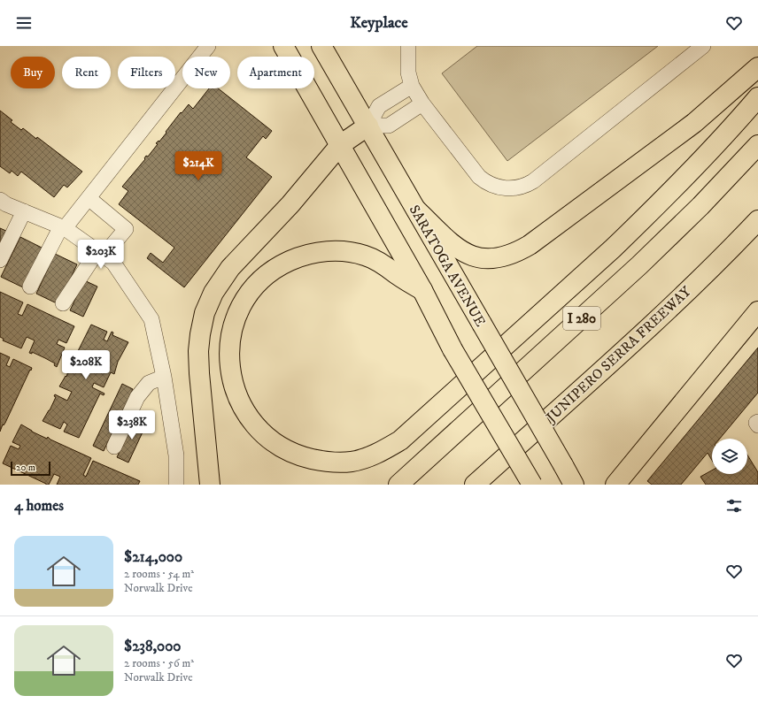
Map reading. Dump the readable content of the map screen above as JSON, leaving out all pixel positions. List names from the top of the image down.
{
  "streets": {
    "main road": ["SARATOGA AVENUE", "I 280", "JUNIPERO SERRA FREEWAY"]
  },
  "scale_bar": "20 m",
  "page": {
    "header": "Keyplace",
    "chip": [
      "Buy",
      "Rent",
      "Filters",
      "New",
      "Apartment"
    ],
    "price": [
      "$214K",
      "$203K",
      "$208K",
      "$238K"
    ],
    "scale": "20 m",
    "heading": "4 homes",
    "list": [
      {
        "name": "$214,000",
        "note": "2 rooms · 54 m² · Norwalk Drive"
      },
      {
        "name": "$238,000",
        "note": "2 rooms · 56 m² · Norwalk Drive"
      }
    ]
  }
}
